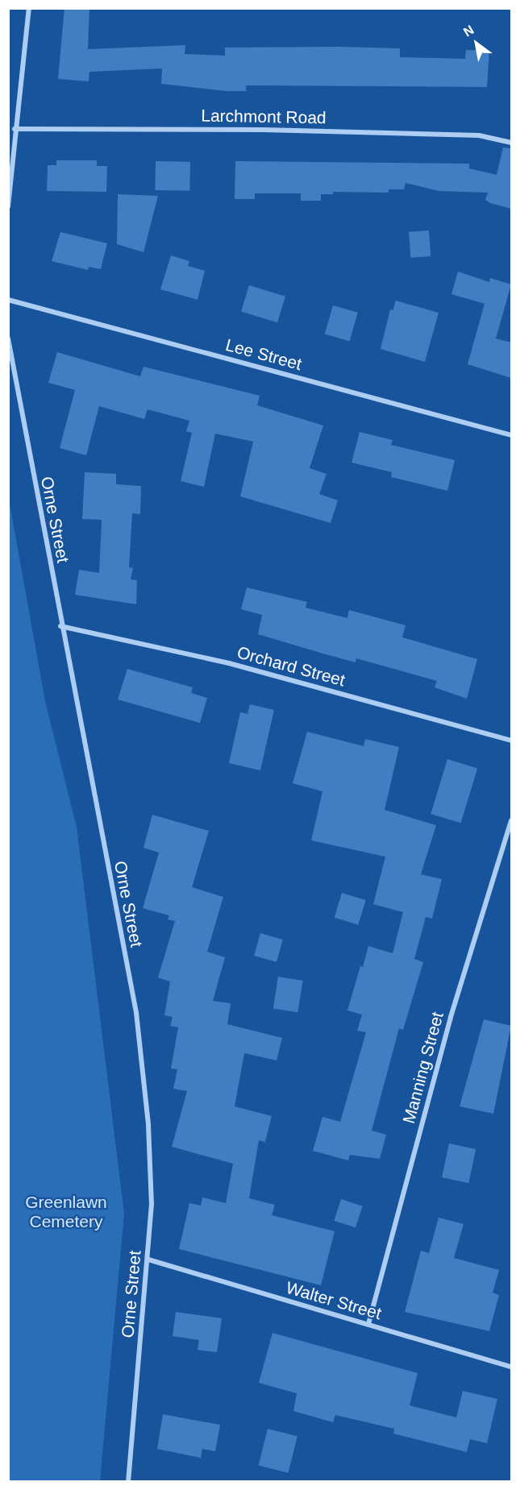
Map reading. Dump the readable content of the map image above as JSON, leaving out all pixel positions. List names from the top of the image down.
{
  "streets": {
    "street": [
      "Larchmont Road",
      "Lee Street",
      "Orne Street",
      "Orchard Street",
      "Manning Street",
      "Walter Street"
    ]
  },
  "crossings": [
    ["Orne Street", "Orchard Street"],
    ["Orne Street", "Walter Street"],
    ["Manning Street", "Walter Street"]
  ],
  "parks": ["Greenlawn Cemetery"],
  "north": "top left"
}
